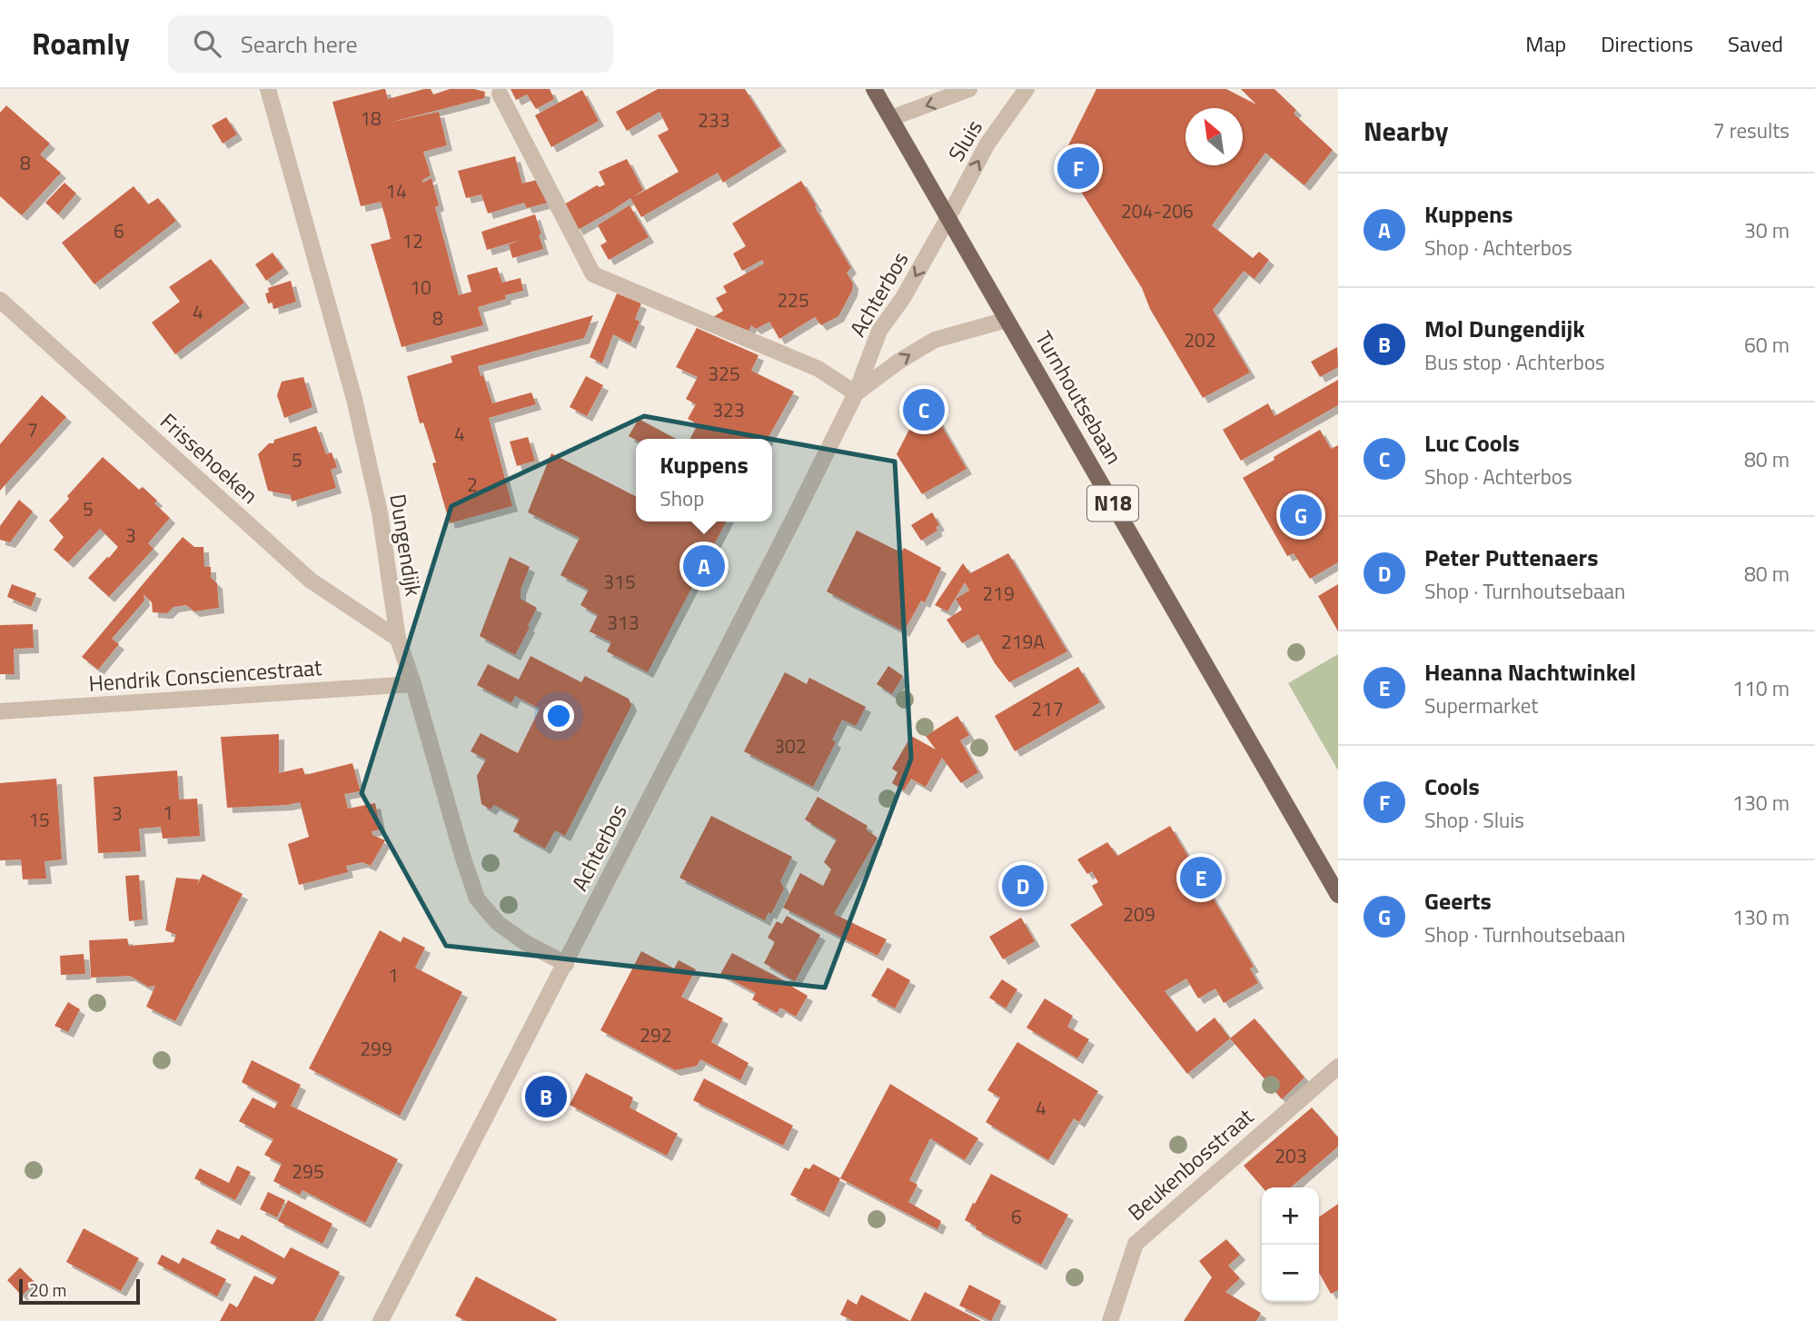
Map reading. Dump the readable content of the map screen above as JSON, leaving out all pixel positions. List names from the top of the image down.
{
  "streets": {
    "main road": ["Turnhoutsebaan", "N18"],
    "street": [
      "Sluis",
      "Achterbos",
      "Frissehoeken",
      "Dungendijk",
      "Hendrik Consciencestraat",
      "Beukenbosstraat"
    ]
  },
  "crossings": [
    ["Sluis", "Achterbos"],
    ["Sluis", "Turnhoutsebaan"],
    ["Achterbos", "Turnhoutsebaan"],
    ["Achterbos", "Dungendijk"],
    ["Frissehoeken", "Dungendijk"],
    ["Dungendijk", "Hendrik Consciencestraat"]
  ],
  "house_numbers": [
    "18",
    "233",
    "8",
    "14",
    "204-206",
    "6",
    "12",
    "10",
    "225",
    "4",
    "8",
    "202",
    "325",
    "323",
    "7",
    "4",
    "5",
    "2",
    "5",
    "3",
    "315",
    "219",
    "313",
    "219A",
    "217",
    "302",
    "1",
    "3",
    "15",
    "209",
    "1",
    "292",
    "299",
    "4",
    "203",
    "295",
    "6"
  ],
  "scale_bar": "20 m",
  "north": "top left",
  "page": {
    "header": "Roamly",
    "search": "Search here",
    "nav": ["Map", "Directions", "Saved"],
    "heading": ["Nearby", "7 results"],
    "pins": [
      "F",
      "C",
      "G",
      "A",
      "E",
      "D",
      "B"
    ],
    "list": [
      {
        "mark": "A",
        "name": "Kuppens",
        "note": "Shop · Achterbos",
        "value": "30 m"
      },
      {
        "mark": "B",
        "name": "Mol Dungendijk",
        "note": "Bus stop · Achterbos",
        "value": "60 m"
      },
      {
        "mark": "C",
        "name": "Luc Cools",
        "note": "Shop · Achterbos",
        "value": "80 m"
      },
      {
        "mark": "D",
        "name": "Peter Puttenaers",
        "note": "Shop · Turnhoutsebaan",
        "value": "80 m"
      },
      {
        "mark": "E",
        "name": "Heanna Nachtwinkel",
        "note": "Supermarket",
        "value": "110 m"
      },
      {
        "mark": "F",
        "name": "Cools",
        "note": "Shop · Sluis",
        "value": "130 m"
      },
      {
        "mark": "G",
        "name": "Geerts",
        "note": "Shop · Turnhoutsebaan",
        "value": "130 m"
      }
    ],
    "popup": ["Kuppens", "Shop"],
    "map_buttons": ["+", "−"],
    "scale": "20 m"
  }
}
